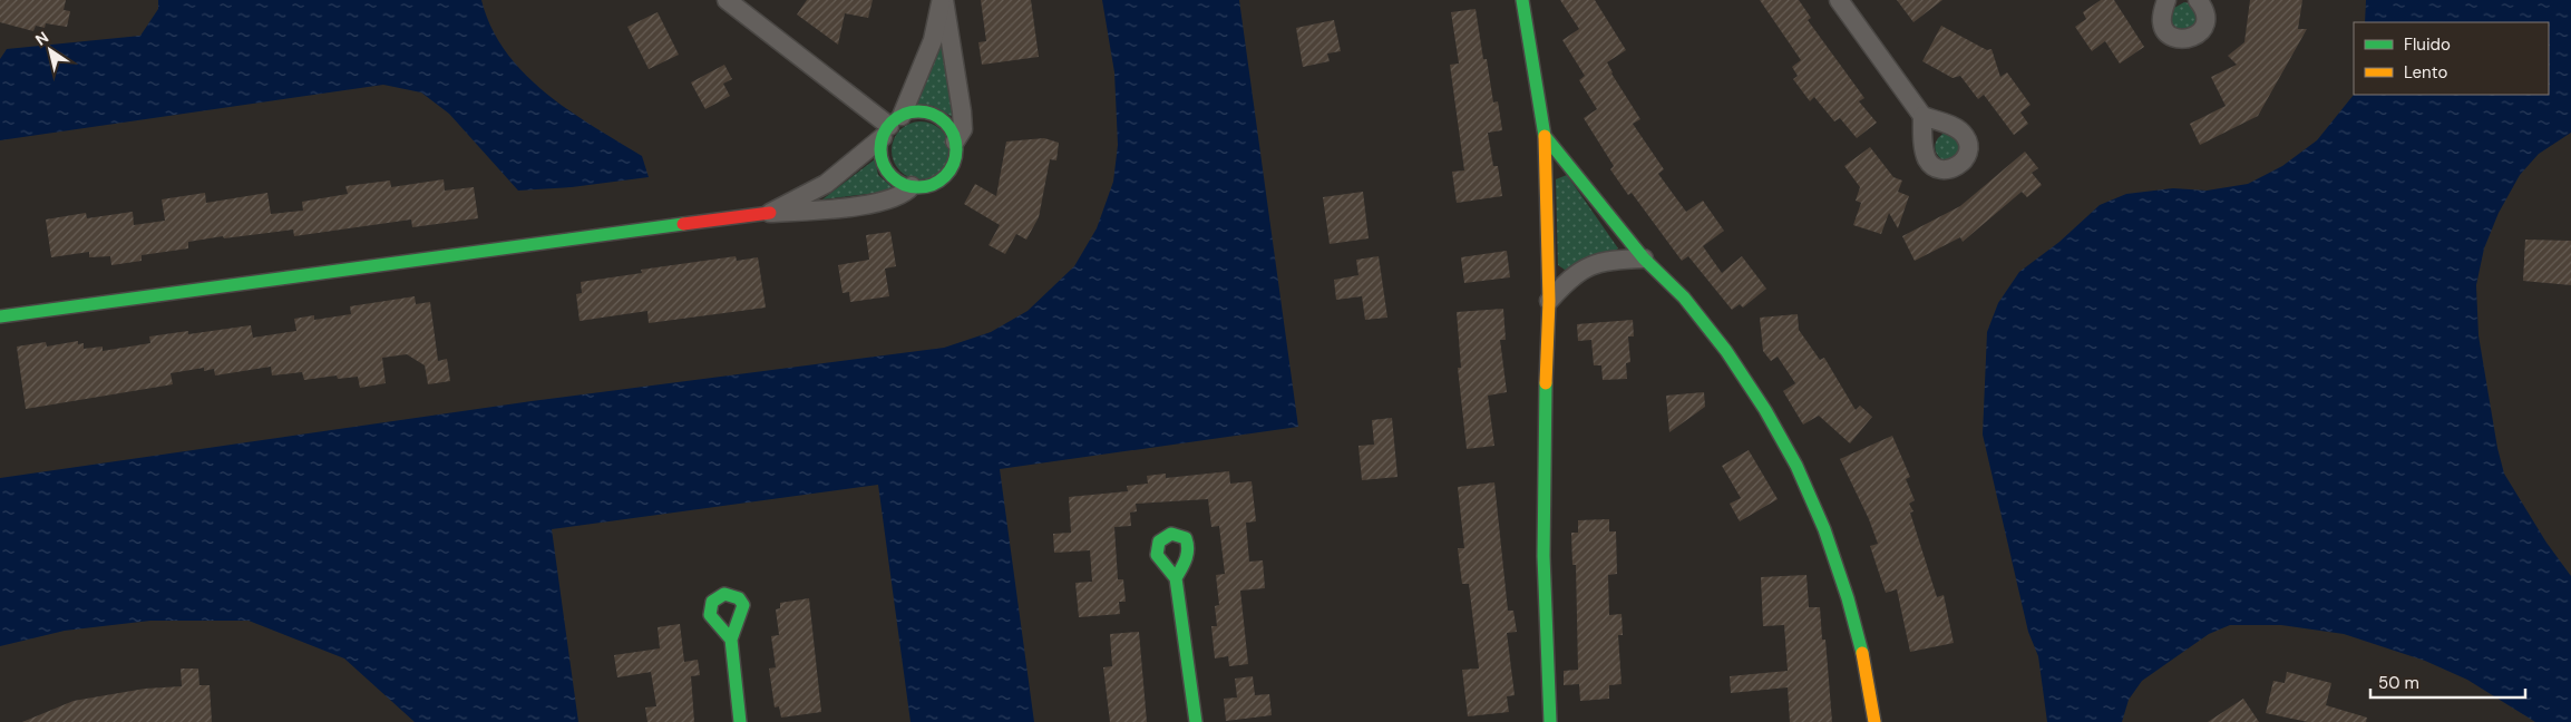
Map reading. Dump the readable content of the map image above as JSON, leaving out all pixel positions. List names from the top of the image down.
{
  "legend": ["Fluido", "Lento"],
  "scale_bar": "50 m",
  "north": "top left"
}
